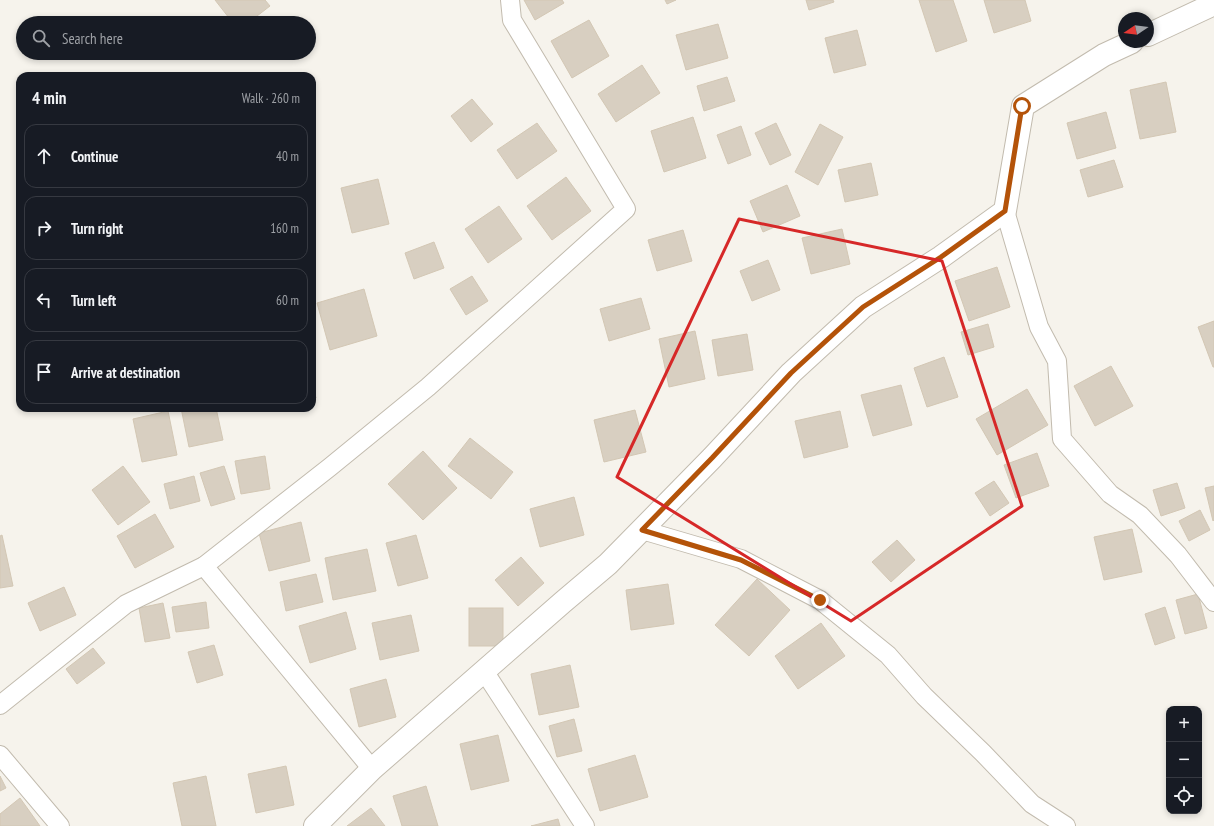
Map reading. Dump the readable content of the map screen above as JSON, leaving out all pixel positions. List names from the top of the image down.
{
  "north": "left",
  "page": {
    "search": "Search here",
    "heading": ["4 min", "Walk · 260 m"],
    "list": [
      ["Continue", "40 m"],
      ["Turn right", "160 m"],
      ["Turn left", "60 m"],
      "Arrive at destination"
    ],
    "map_buttons": ["+", "−"]
  }
}
